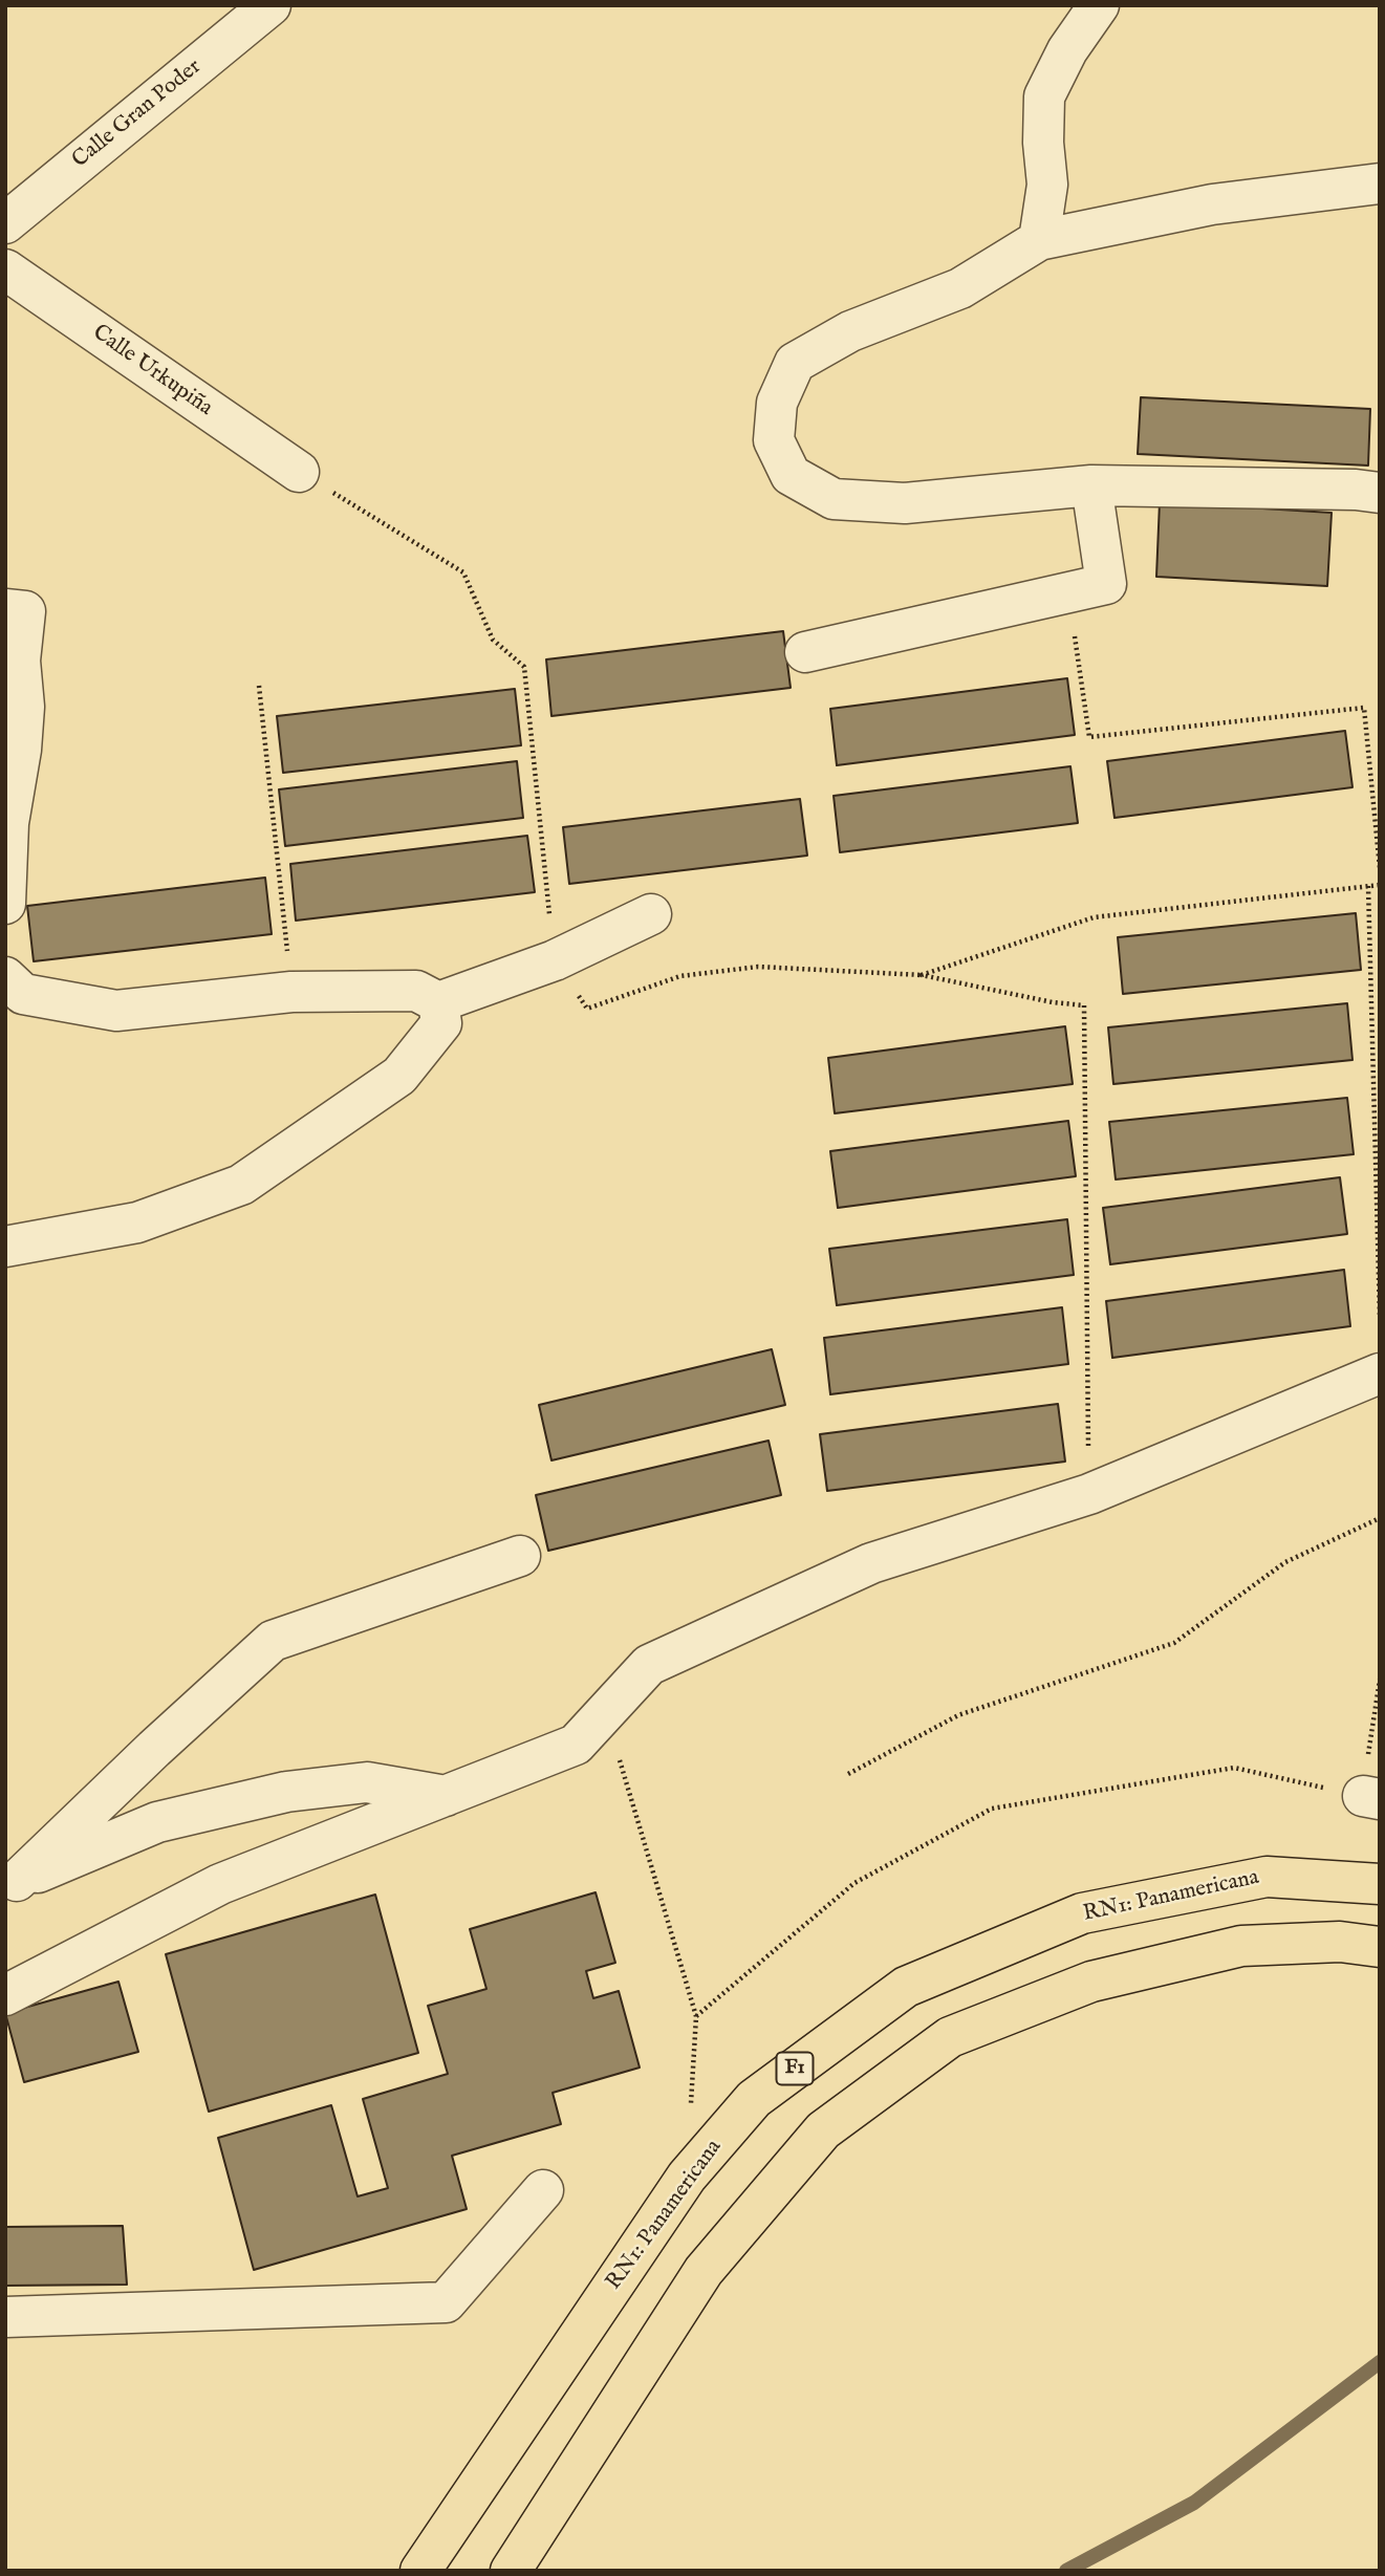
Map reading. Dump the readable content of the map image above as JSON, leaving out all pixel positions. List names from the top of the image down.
{
  "streets": {
    "highway": ["RN1: Panamericana", "F1"],
    "street": ["Calle Gran Poder", "Calle Urkupiña"]
  }
}
